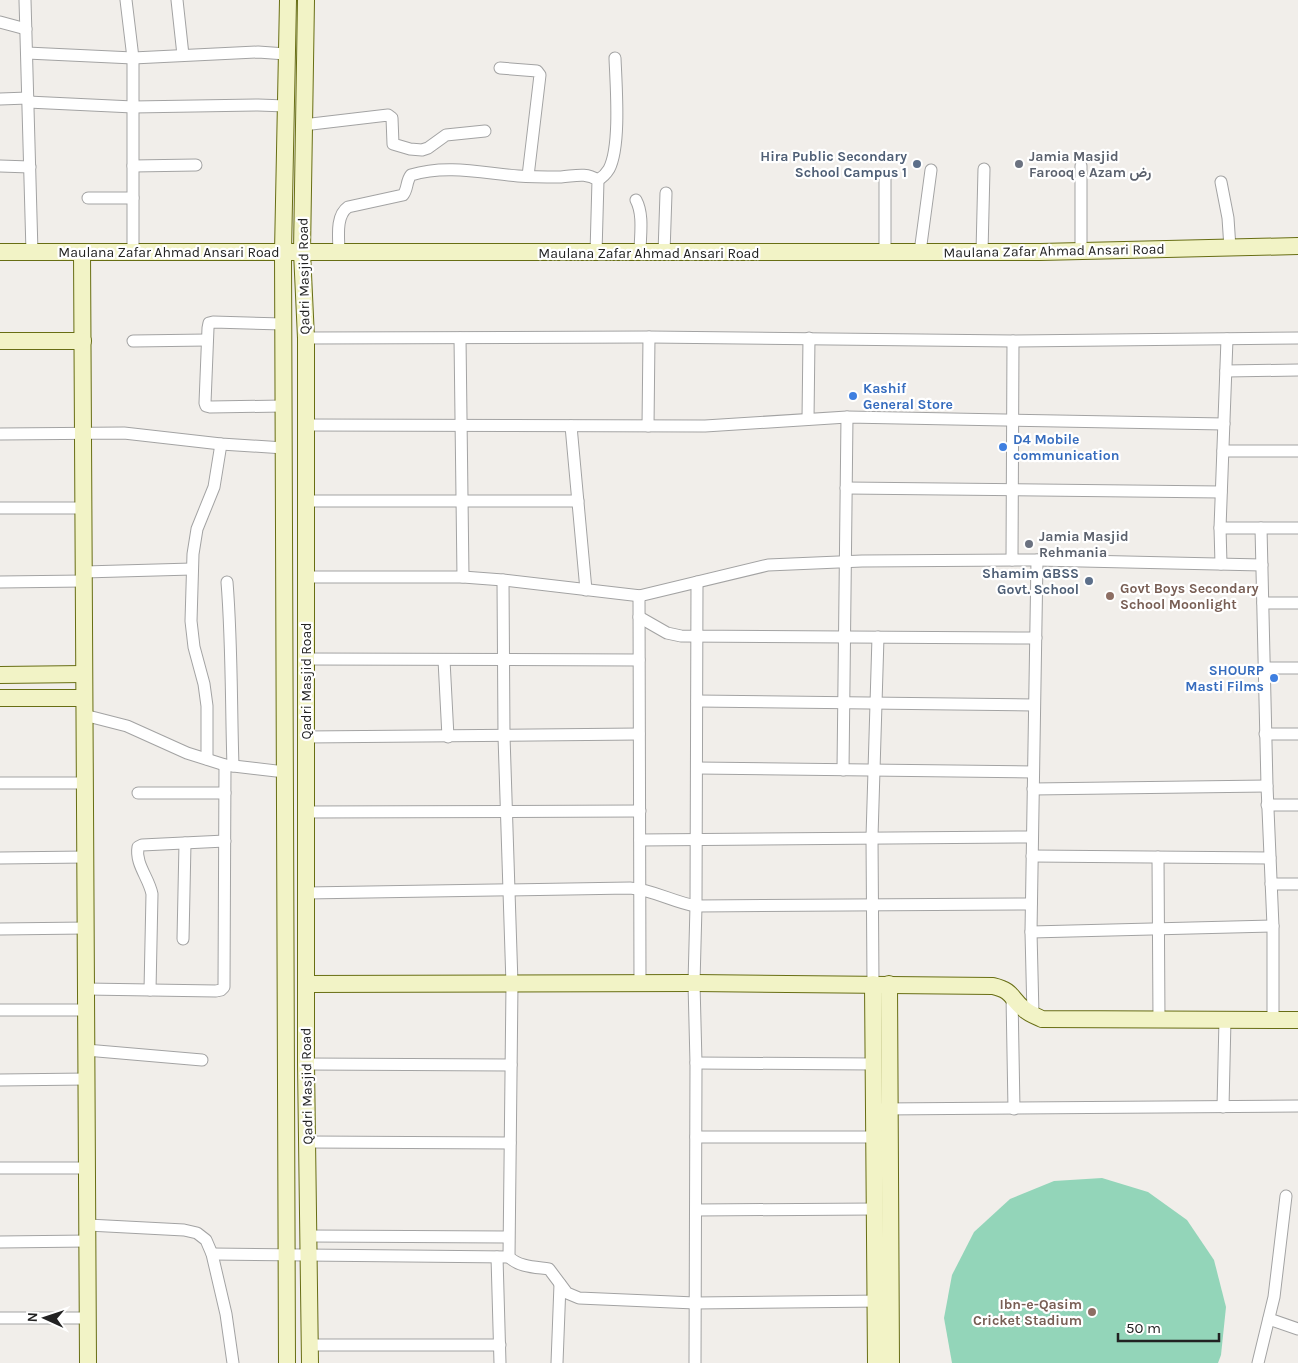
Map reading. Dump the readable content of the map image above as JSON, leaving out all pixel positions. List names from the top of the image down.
{
  "streets": {
    "street": ["Maulana Zafar Ahmad Ansari Road", "Qadri Masjid Road"]
  },
  "crossings": [
    ["Maulana Zafar Ahmad Ansari Road", "Qadri Masjid Road"]
  ],
  "places": [
    "Hira Public Secondary School Campus 1",
    "Jamia Masjid Farooq e Azam رض",
    "Kashif General Store",
    "D4 Mobile communication",
    "Jamia Masjid Rehmania",
    "Shamim GBSS Govt. School",
    "Govt Boys Secondary School Moonlight",
    "SHOURP Masti Films",
    "Ibn-e-Qasim Cricket Stadium"
  ],
  "scale_bar": "50 m",
  "north": "left"
}
